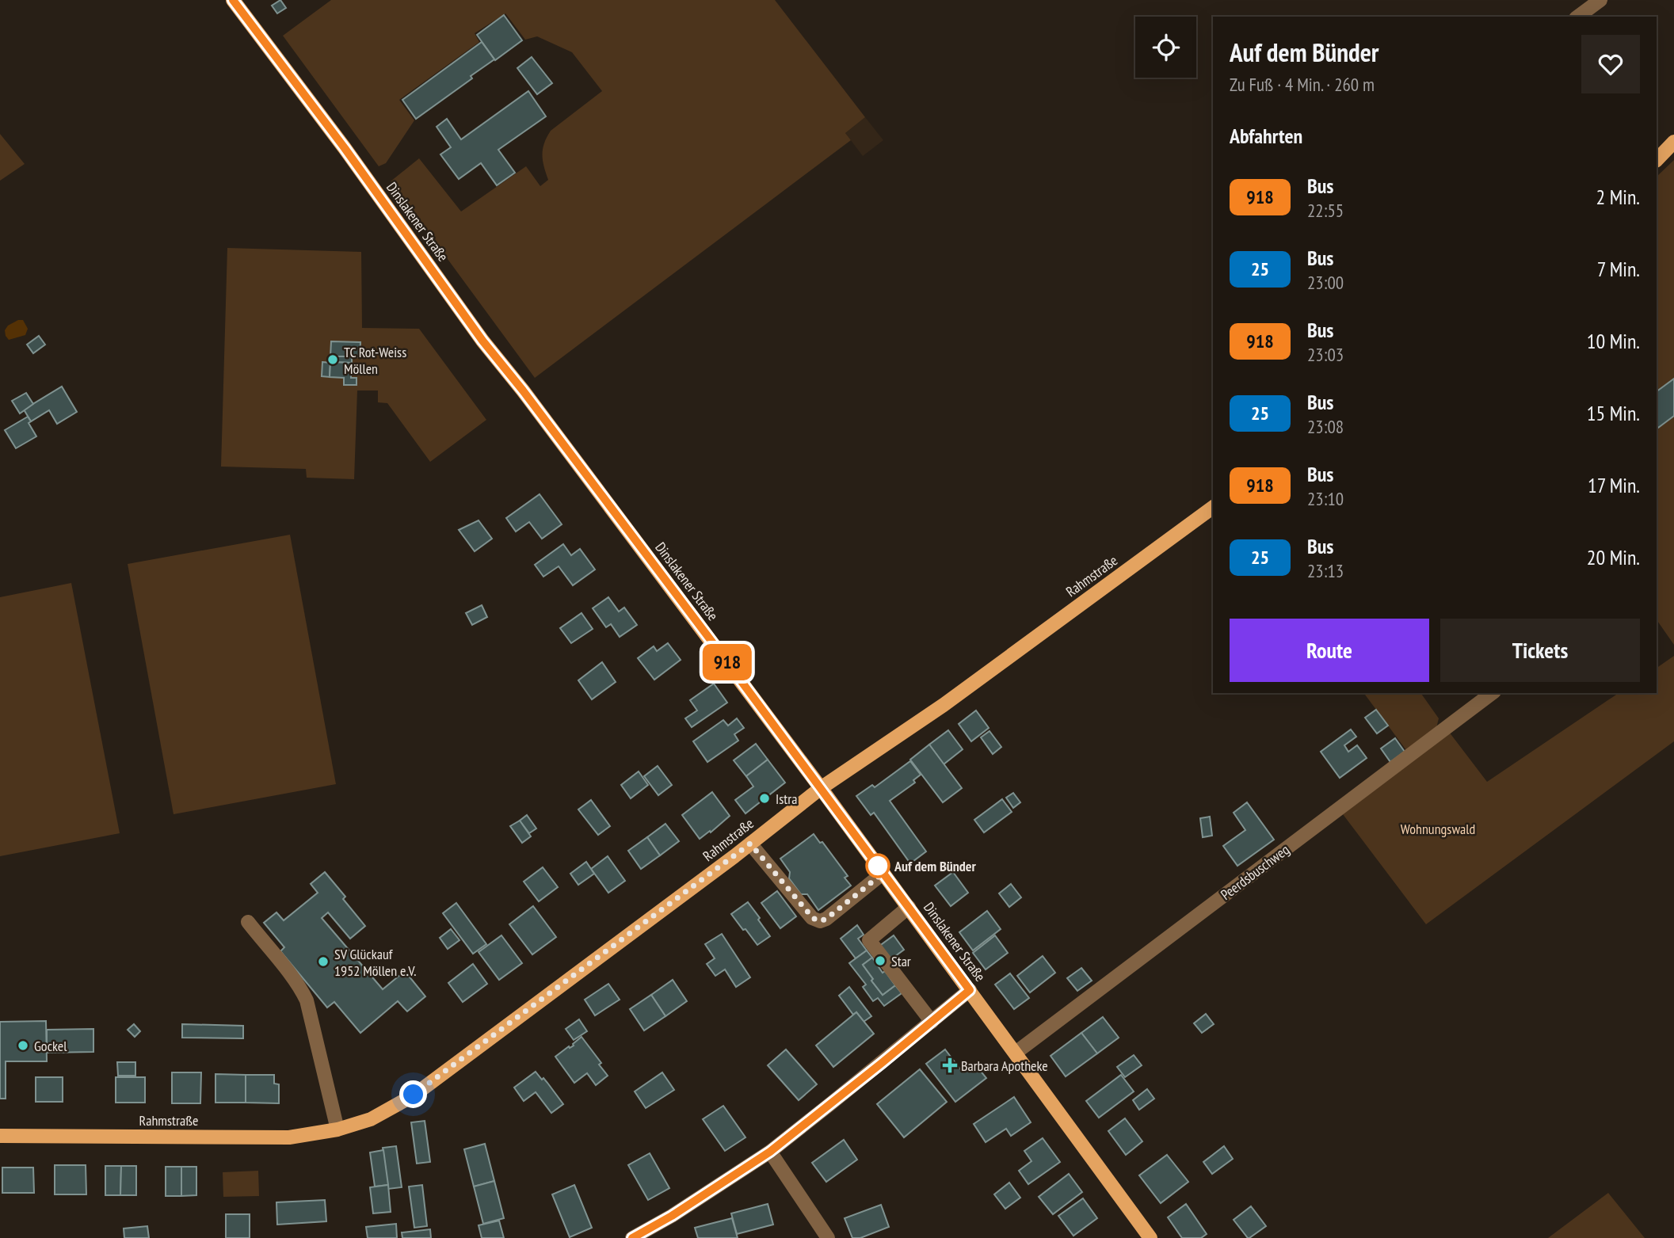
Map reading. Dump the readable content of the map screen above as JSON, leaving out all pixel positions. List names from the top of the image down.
{
  "streets": {
    "main road": ["Dinslakener Straße", "Rahmstraße"],
    "street": ["Peerdsbuschweg"]
  },
  "crossings": [
    ["Dinslakener Straße", "Rahmstraße"],
    ["Dinslakener Straße", "Peerdsbuschweg"]
  ],
  "parks": ["Wohnungswald"],
  "places": {
    "other": [
      "TC Rot-Weiss Möllen",
      "Istra",
      "Auf dem Bünder",
      "Star",
      "SV Glückauf 1952 Möllen e.V.",
      "Gockel"
    ],
    "health": ["Barbara Apotheke"]
  },
  "lines": ["bus line 918"],
  "page": {
    "on_map": "918",
    "heading": [
      ["Auf dem Bünder", "Zu Fuß · 4 Min. · 260 m"],
      "Abfahrten"
    ],
    "list": [
      {
        "mark": "918",
        "name": "Bus",
        "note": "22:55",
        "value": "2 Min."
      },
      {
        "mark": "25",
        "name": "Bus",
        "note": "23:00",
        "value": "7 Min."
      },
      {
        "mark": "918",
        "name": "Bus",
        "note": "23:03",
        "value": "10 Min."
      },
      {
        "mark": "25",
        "name": "Bus",
        "note": "23:08",
        "value": "15 Min."
      },
      {
        "mark": "918",
        "name": "Bus",
        "note": "23:10",
        "value": "17 Min."
      },
      {
        "mark": "25",
        "name": "Bus",
        "note": "23:13",
        "value": "20 Min."
      }
    ],
    "buttons": ["Route", "Tickets"]
  }
}
